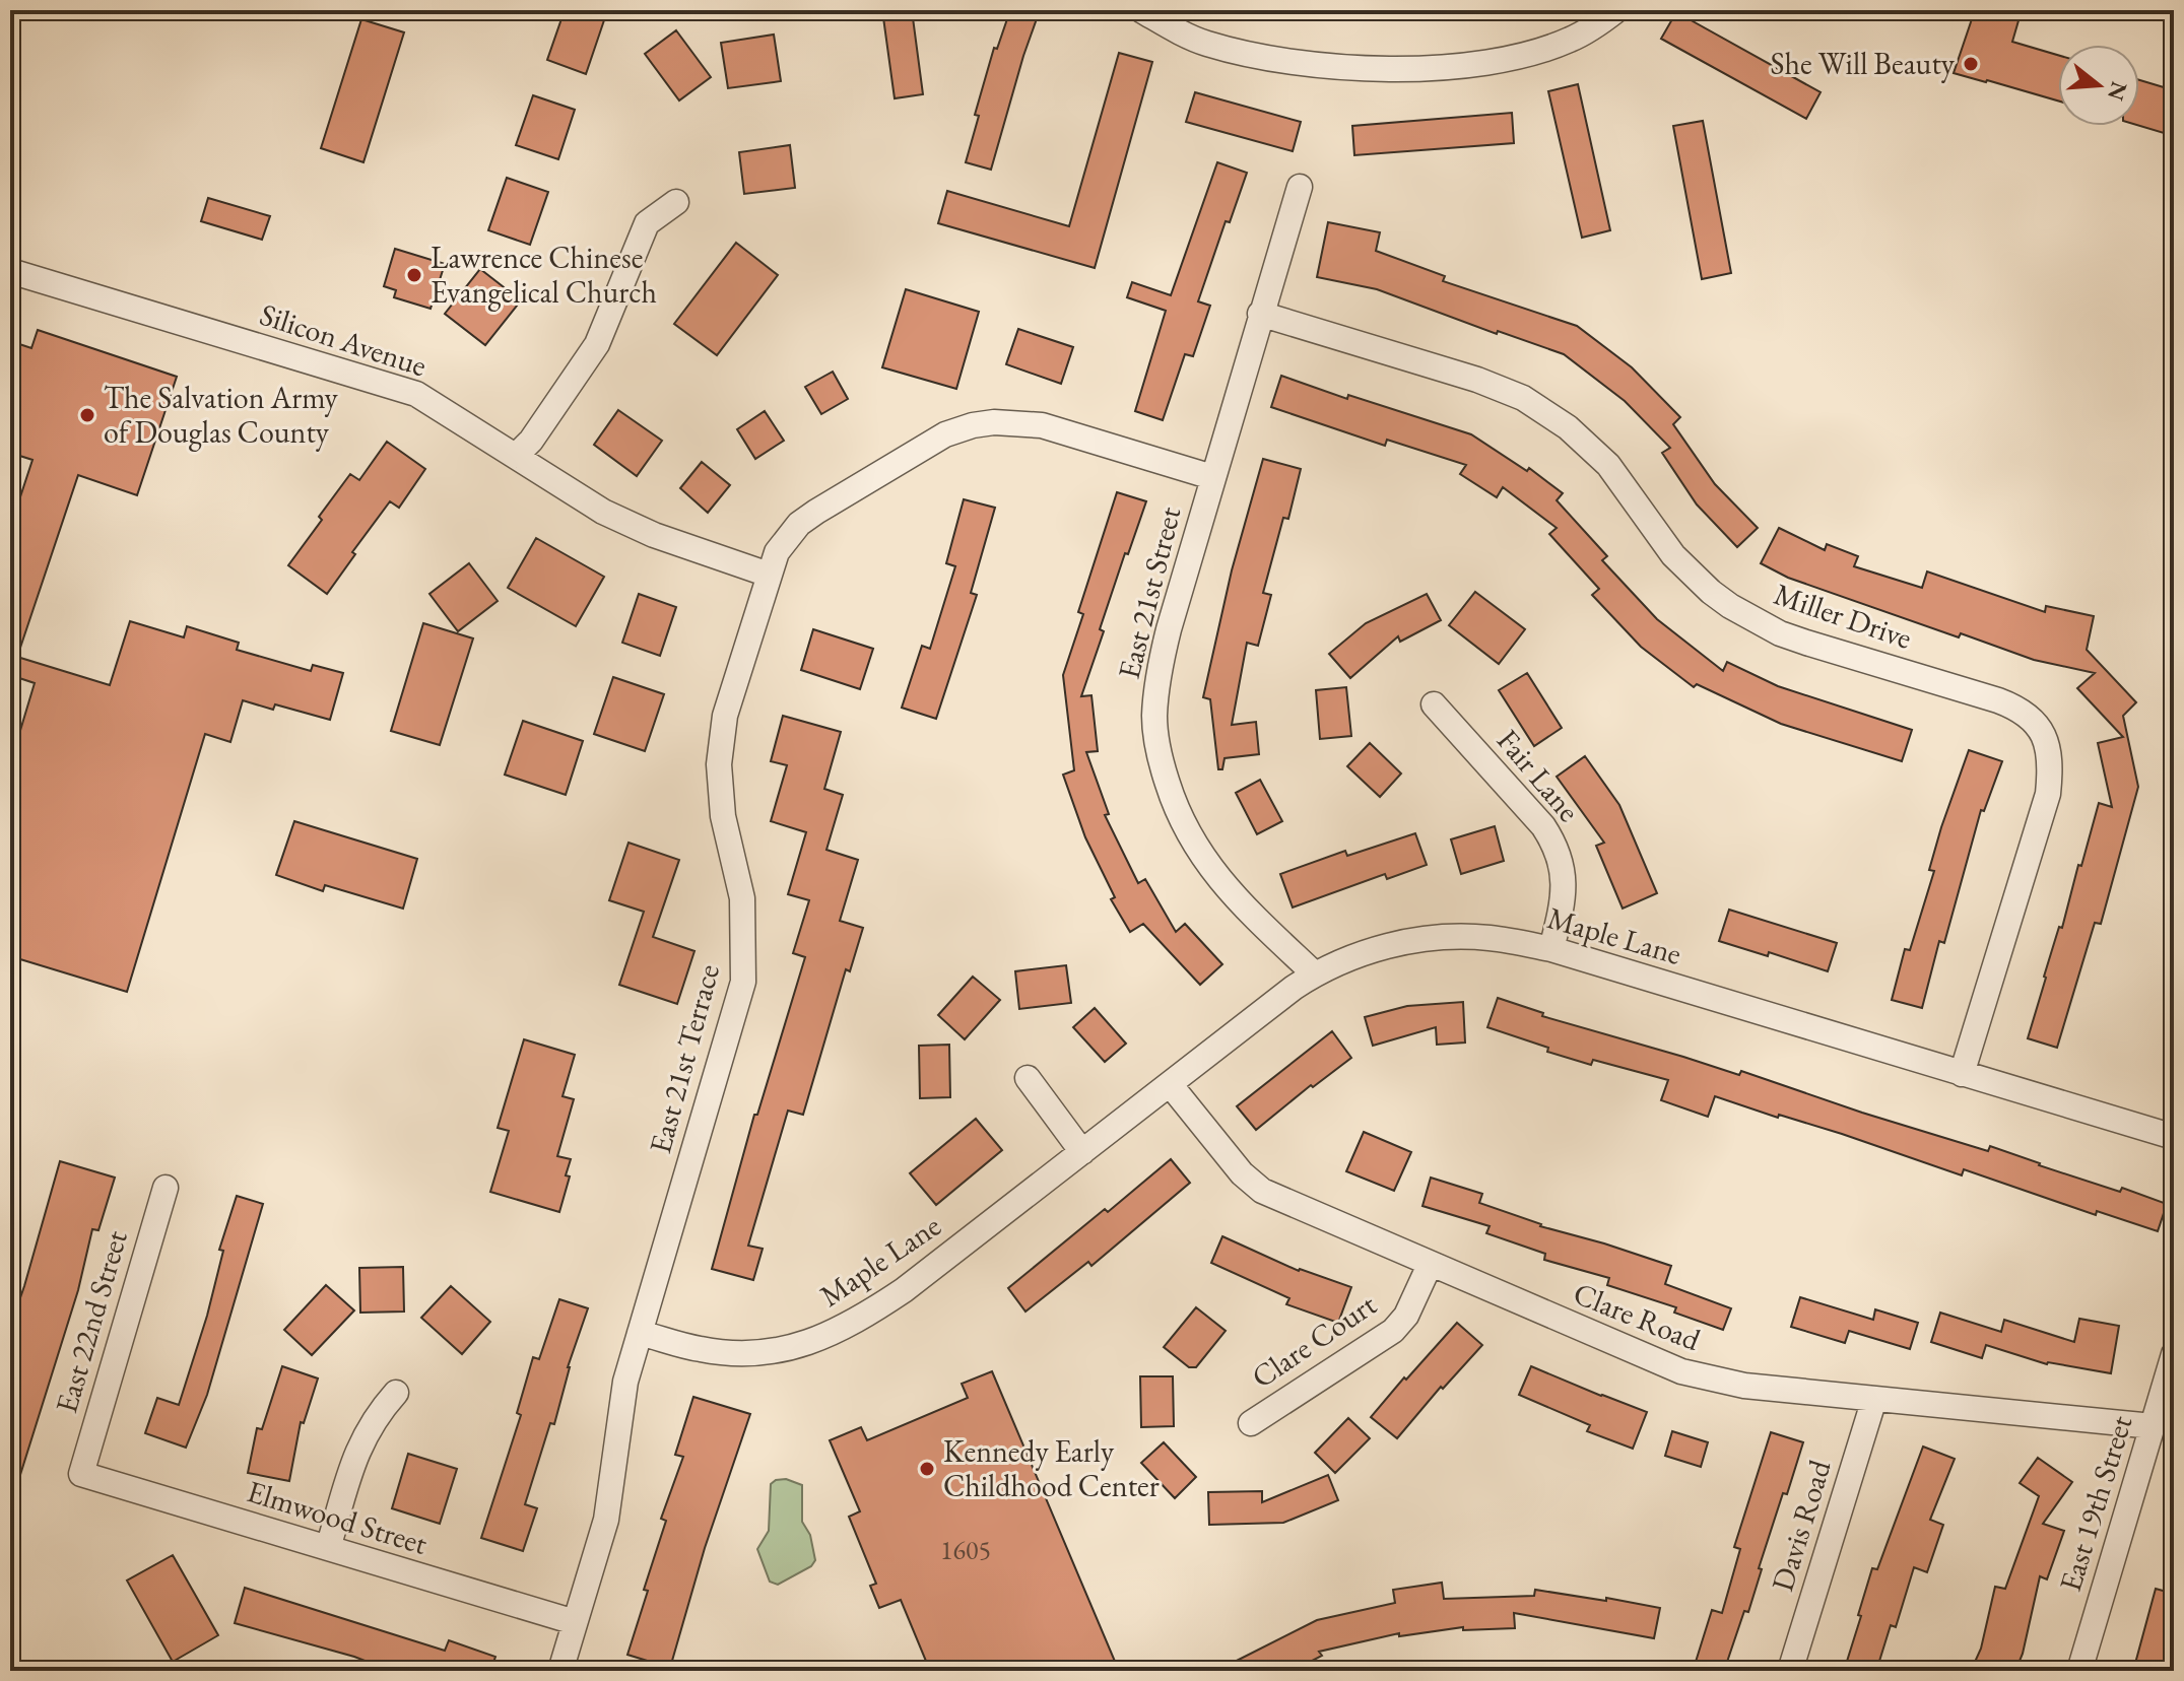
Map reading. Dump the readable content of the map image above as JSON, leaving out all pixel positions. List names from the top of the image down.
{
  "streets": {
    "street": [
      "Silicon Avenue",
      "East 21st Street",
      "Miller Drive",
      "Fair Lane",
      "Maple Lane",
      "East 21st Terrace",
      "Clare Road",
      "East 22nd Street",
      "Clare Court",
      "East 19th Street",
      "Elmwood Street",
      "Davis Road"
    ]
  },
  "crossings": [
    ["Silicon Avenue", "East 21st Terrace"],
    ["East 21st Street", "Miller Drive"],
    ["East 21st Street", "Maple Lane"],
    ["East 21st Street", "East 21st Terrace"],
    ["Miller Drive", "Maple Lane"],
    ["Fair Lane", "Maple Lane"],
    ["Maple Lane", "East 21st Terrace"],
    ["Maple Lane", "Clare Road"],
    ["East 21st Terrace", "Elmwood Street"],
    ["Clare Road", "Clare Court"],
    ["Clare Road", "East 19th Street"],
    ["Clare Road", "Davis Road"],
    ["East 22nd Street", "Elmwood Street"]
  ],
  "places": [
    "She Will Beauty",
    "Lawrence Chinese Evangelical Church",
    "The Salvation Army of Douglas County",
    "Kennedy Early Childhood Center"
  ],
  "house_numbers": ["1605"],
  "north": "right"
}
